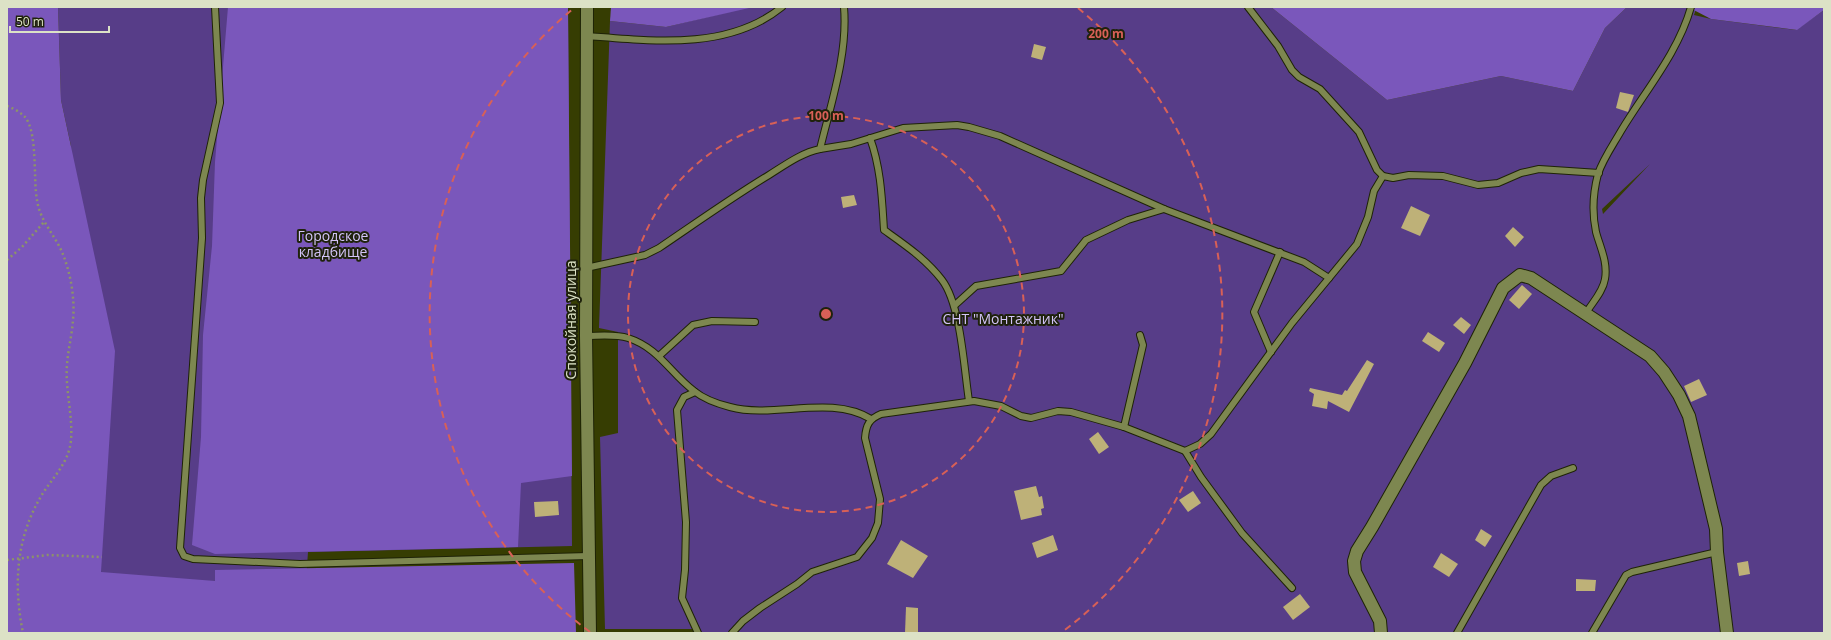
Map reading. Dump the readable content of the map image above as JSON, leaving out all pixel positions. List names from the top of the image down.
{
  "streets": {
    "street": ["Спокойная улица"]
  },
  "parks": ["Городское кладбище", "СНТ \"Монтажник\""],
  "scale_bar": "50 m",
  "rings": ["200 m", "100 m"]
}
